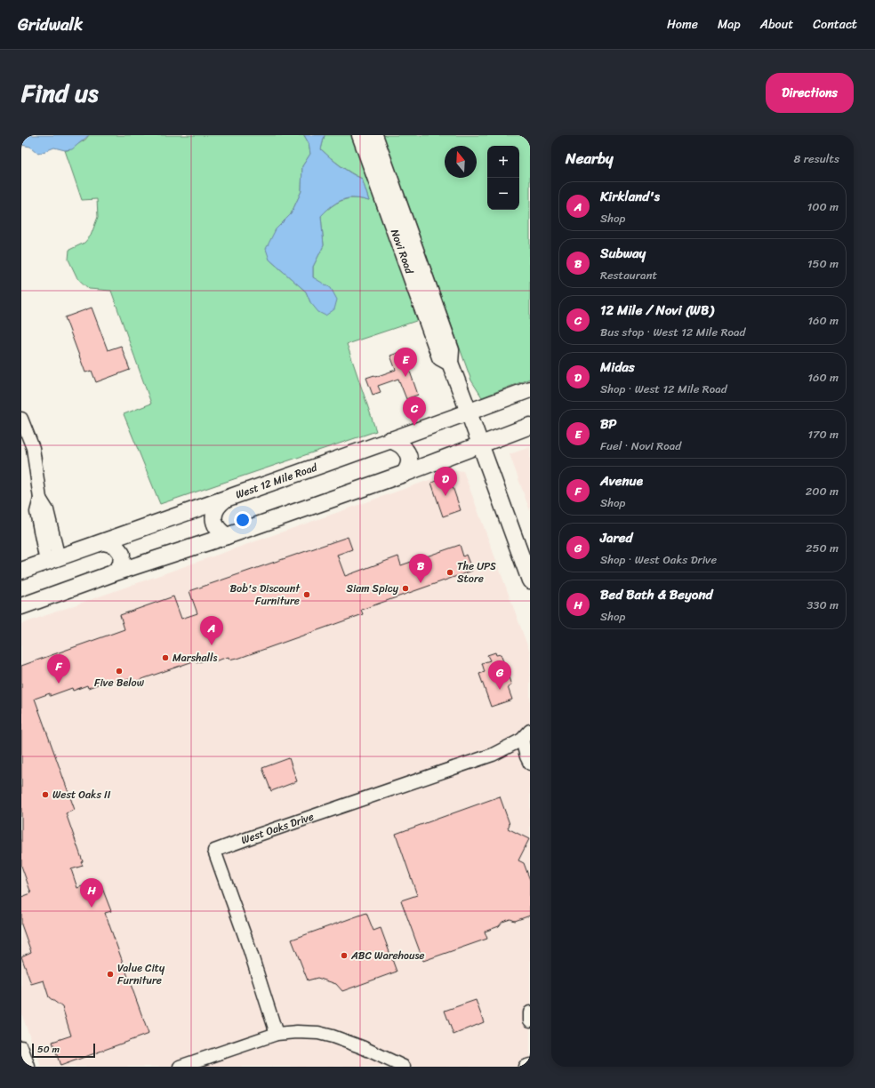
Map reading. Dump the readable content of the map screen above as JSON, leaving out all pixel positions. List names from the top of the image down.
{
  "streets": {
    "main road": ["Novi Road", "West 12 Mile Road"],
    "street": ["West Oaks Drive"]
  },
  "crossings": [
    ["Novi Road", "West 12 Mile Road"]
  ],
  "places": [
    "The UPS Store",
    "Siam Spicy",
    "Bob's Discount Furniture",
    "Marshalls",
    "Five Below",
    "West Oaks II",
    "ABC Warehouse",
    "Value City Furniture"
  ],
  "scale_bar": "50 m",
  "north": "top",
  "page": {
    "header": "Gridwalk",
    "nav": [
      "Home",
      "Map",
      "About",
      "Contact"
    ],
    "title": "Find us",
    "buttons": "Directions",
    "heading": ["Nearby", "8 results"],
    "map_buttons": ["+", "−"],
    "list": [
      {
        "mark": "A",
        "name": "Kirkland's",
        "note": "Shop",
        "value": "100 m"
      },
      {
        "mark": "B",
        "name": "Subway",
        "note": "Restaurant",
        "value": "150 m"
      },
      {
        "mark": "C",
        "name": "12 Mile / Novi (WB)",
        "note": "Bus stop · West 12 Mile Road",
        "value": "160 m"
      },
      {
        "mark": "D",
        "name": "Midas",
        "note": "Shop · West 12 Mile Road",
        "value": "160 m"
      },
      {
        "mark": "E",
        "name": "BP",
        "note": "Fuel · Novi Road",
        "value": "170 m"
      },
      {
        "mark": "F",
        "name": "Avenue",
        "note": "Shop",
        "value": "200 m"
      },
      {
        "mark": "G",
        "name": "Jared",
        "note": "Shop · West Oaks Drive",
        "value": "250 m"
      },
      {
        "mark": "H",
        "name": "Bed Bath & Beyond",
        "note": "Shop",
        "value": "330 m"
      }
    ],
    "pins": [
      "E",
      "C",
      "D",
      "B",
      "A",
      "F",
      "G",
      "H"
    ],
    "scale": "50 m"
  }
}
